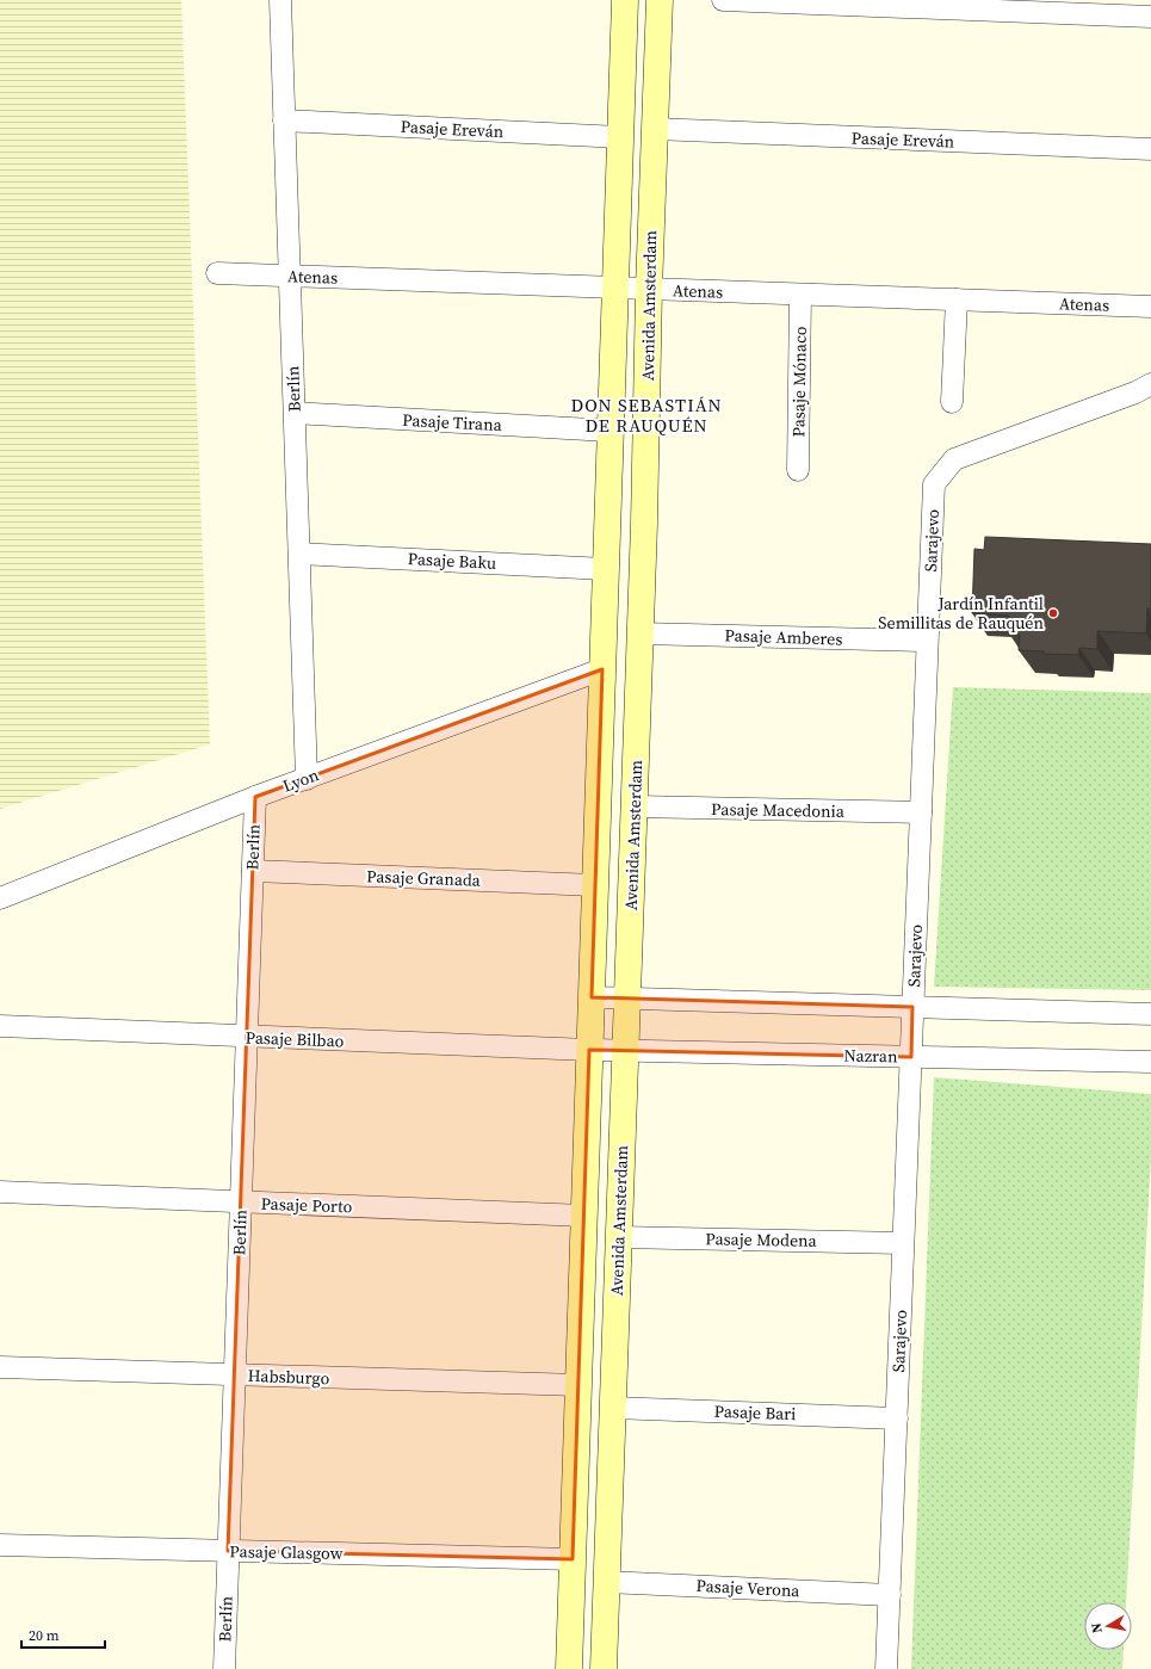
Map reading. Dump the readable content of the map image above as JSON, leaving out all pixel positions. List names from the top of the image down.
{
  "streets": {
    "street": [
      "Pasaje Ereván",
      "Atenas",
      "Avenida Amsterdam",
      "Pasaje Mónaco",
      "Berlín",
      "Pasaje Tirana",
      "Sarajevo",
      "Pasaje Baku",
      "Pasaje Amberes",
      "Lyon",
      "Pasaje Macedonia",
      "Pasaje Granada",
      "Pasaje Bilbao",
      "Nazran",
      "Pasaje Porto",
      "Pasaje Modena",
      "Habsburgo",
      "Pasaje Bari",
      "Pasaje Glasgow",
      "Pasaje Verona"
    ]
  },
  "crossings": [
    ["Pasaje Ereván", "Avenida Amsterdam"],
    ["Pasaje Ereván", "Berlín"],
    ["Atenas", "Avenida Amsterdam"],
    ["Atenas", "Pasaje Mónaco"],
    ["Atenas", "Berlín"],
    ["Avenida Amsterdam", "Pasaje Tirana"],
    ["Avenida Amsterdam", "Pasaje Baku"],
    ["Avenida Amsterdam", "Pasaje Amberes"],
    ["Avenida Amsterdam", "Lyon"],
    ["Avenida Amsterdam", "Pasaje Macedonia"],
    ["Avenida Amsterdam", "Pasaje Granada"],
    ["Avenida Amsterdam", "Pasaje Bilbao"],
    ["Avenida Amsterdam", "Nazran"],
    ["Avenida Amsterdam", "Pasaje Porto"],
    ["Avenida Amsterdam", "Pasaje Modena"],
    ["Avenida Amsterdam", "Habsburgo"],
    ["Avenida Amsterdam", "Pasaje Bari"],
    ["Avenida Amsterdam", "Pasaje Glasgow"],
    ["Avenida Amsterdam", "Pasaje Verona"],
    ["Berlín", "Pasaje Tirana"],
    ["Berlín", "Pasaje Baku"],
    ["Berlín", "Lyon"],
    ["Berlín", "Pasaje Granada"],
    ["Berlín", "Pasaje Bilbao"],
    ["Berlín", "Pasaje Porto"],
    ["Berlín", "Habsburgo"],
    ["Berlín", "Pasaje Glasgow"],
    ["Sarajevo", "Pasaje Amberes"],
    ["Sarajevo", "Pasaje Macedonia"],
    ["Sarajevo", "Nazran"],
    ["Sarajevo", "Pasaje Modena"],
    ["Sarajevo", "Pasaje Bari"],
    ["Sarajevo", "Pasaje Verona"],
    ["Pasaje Bilbao", "Nazran"]
  ],
  "districts": ["DON SEBASTIÁN DE RAUQUÉN"],
  "places": ["Jardín Infantil Semillitas de Rauquén"],
  "scale_bar": "20 m",
  "north": "left"
}
